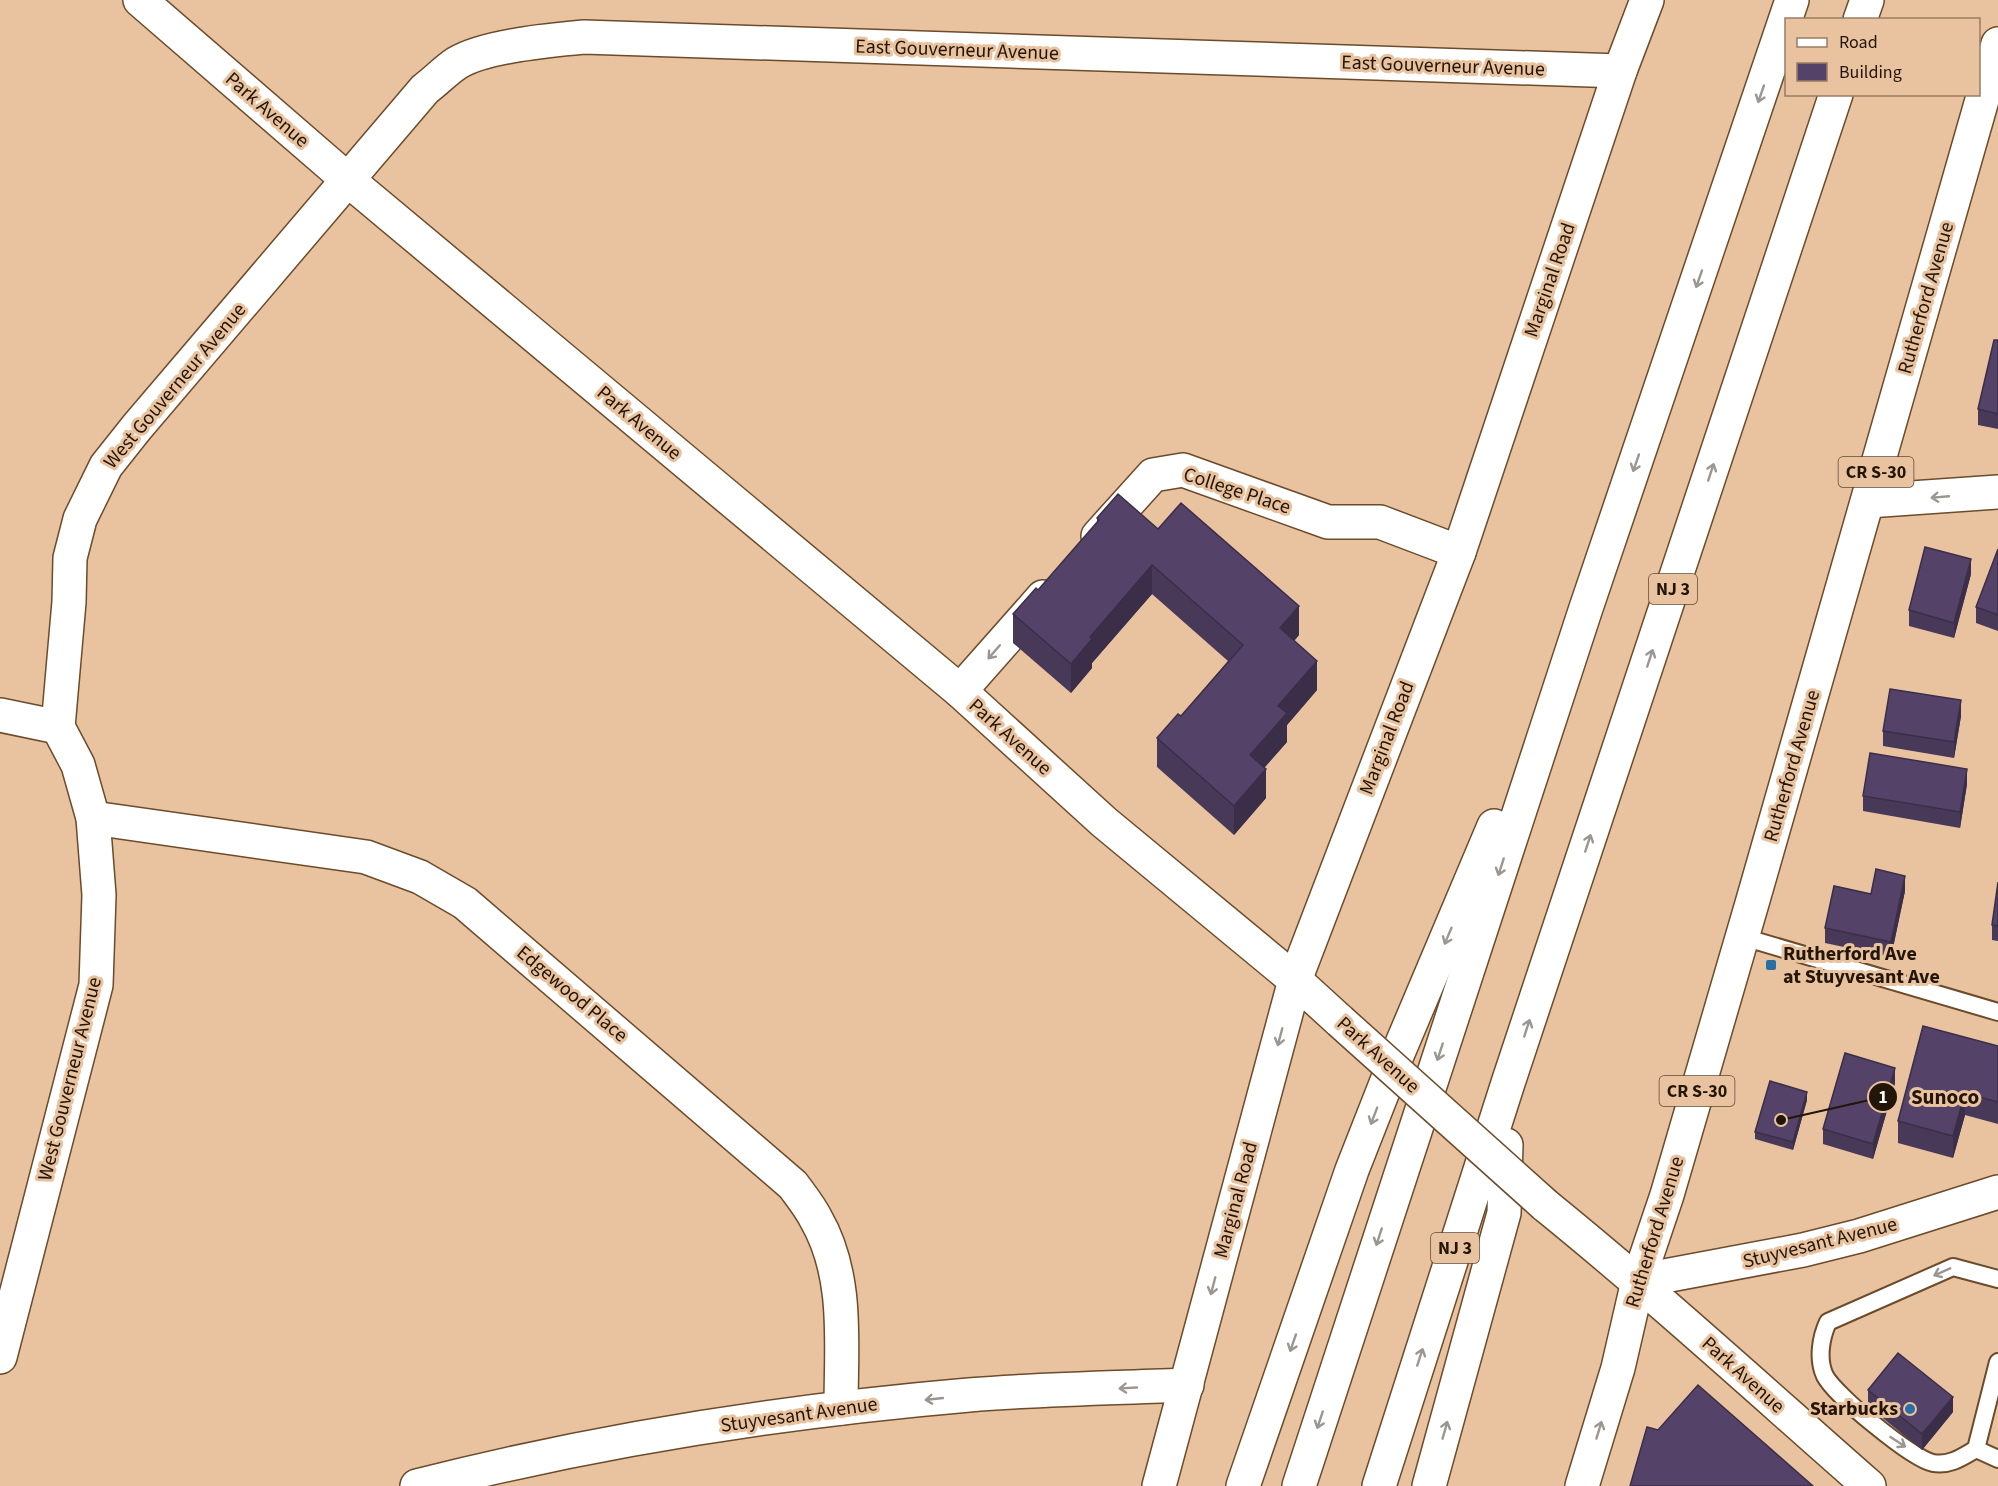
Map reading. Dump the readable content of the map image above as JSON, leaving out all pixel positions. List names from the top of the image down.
{
  "streets": {
    "main road": [
      "East Gouverneur Avenue",
      "Park Avenue",
      "Marginal Road",
      "Rutherford Avenue",
      "West Gouverneur Avenue",
      "CR S-30",
      "College Place",
      "NJ 3",
      "Edgewood Place",
      "Stuyvesant Avenue"
    ]
  },
  "crossings": [
    ["East Gouverneur Avenue", "Park Avenue"],
    ["East Gouverneur Avenue", "Marginal Road"],
    ["East Gouverneur Avenue", "West Gouverneur Avenue"],
    ["Park Avenue", "Marginal Road"],
    ["Park Avenue", "Rutherford Avenue"],
    ["Park Avenue", "West Gouverneur Avenue"],
    ["Park Avenue", "College Place"],
    ["Park Avenue", "Stuyvesant Avenue"],
    ["Marginal Road", "College Place"],
    ["Marginal Road", "Stuyvesant Avenue"],
    ["Rutherford Avenue", "Stuyvesant Avenue"],
    ["West Gouverneur Avenue", "Edgewood Place"],
    ["Edgewood Place", "Stuyvesant Avenue"]
  ],
  "one_way": ["College Place"],
  "places": {
    "transit": ["Rutherford Ave at Stuyvesant Ave"],
    "other": ["Sunoco", "Starbucks"]
  },
  "legend": ["Road", "Building"]
}
